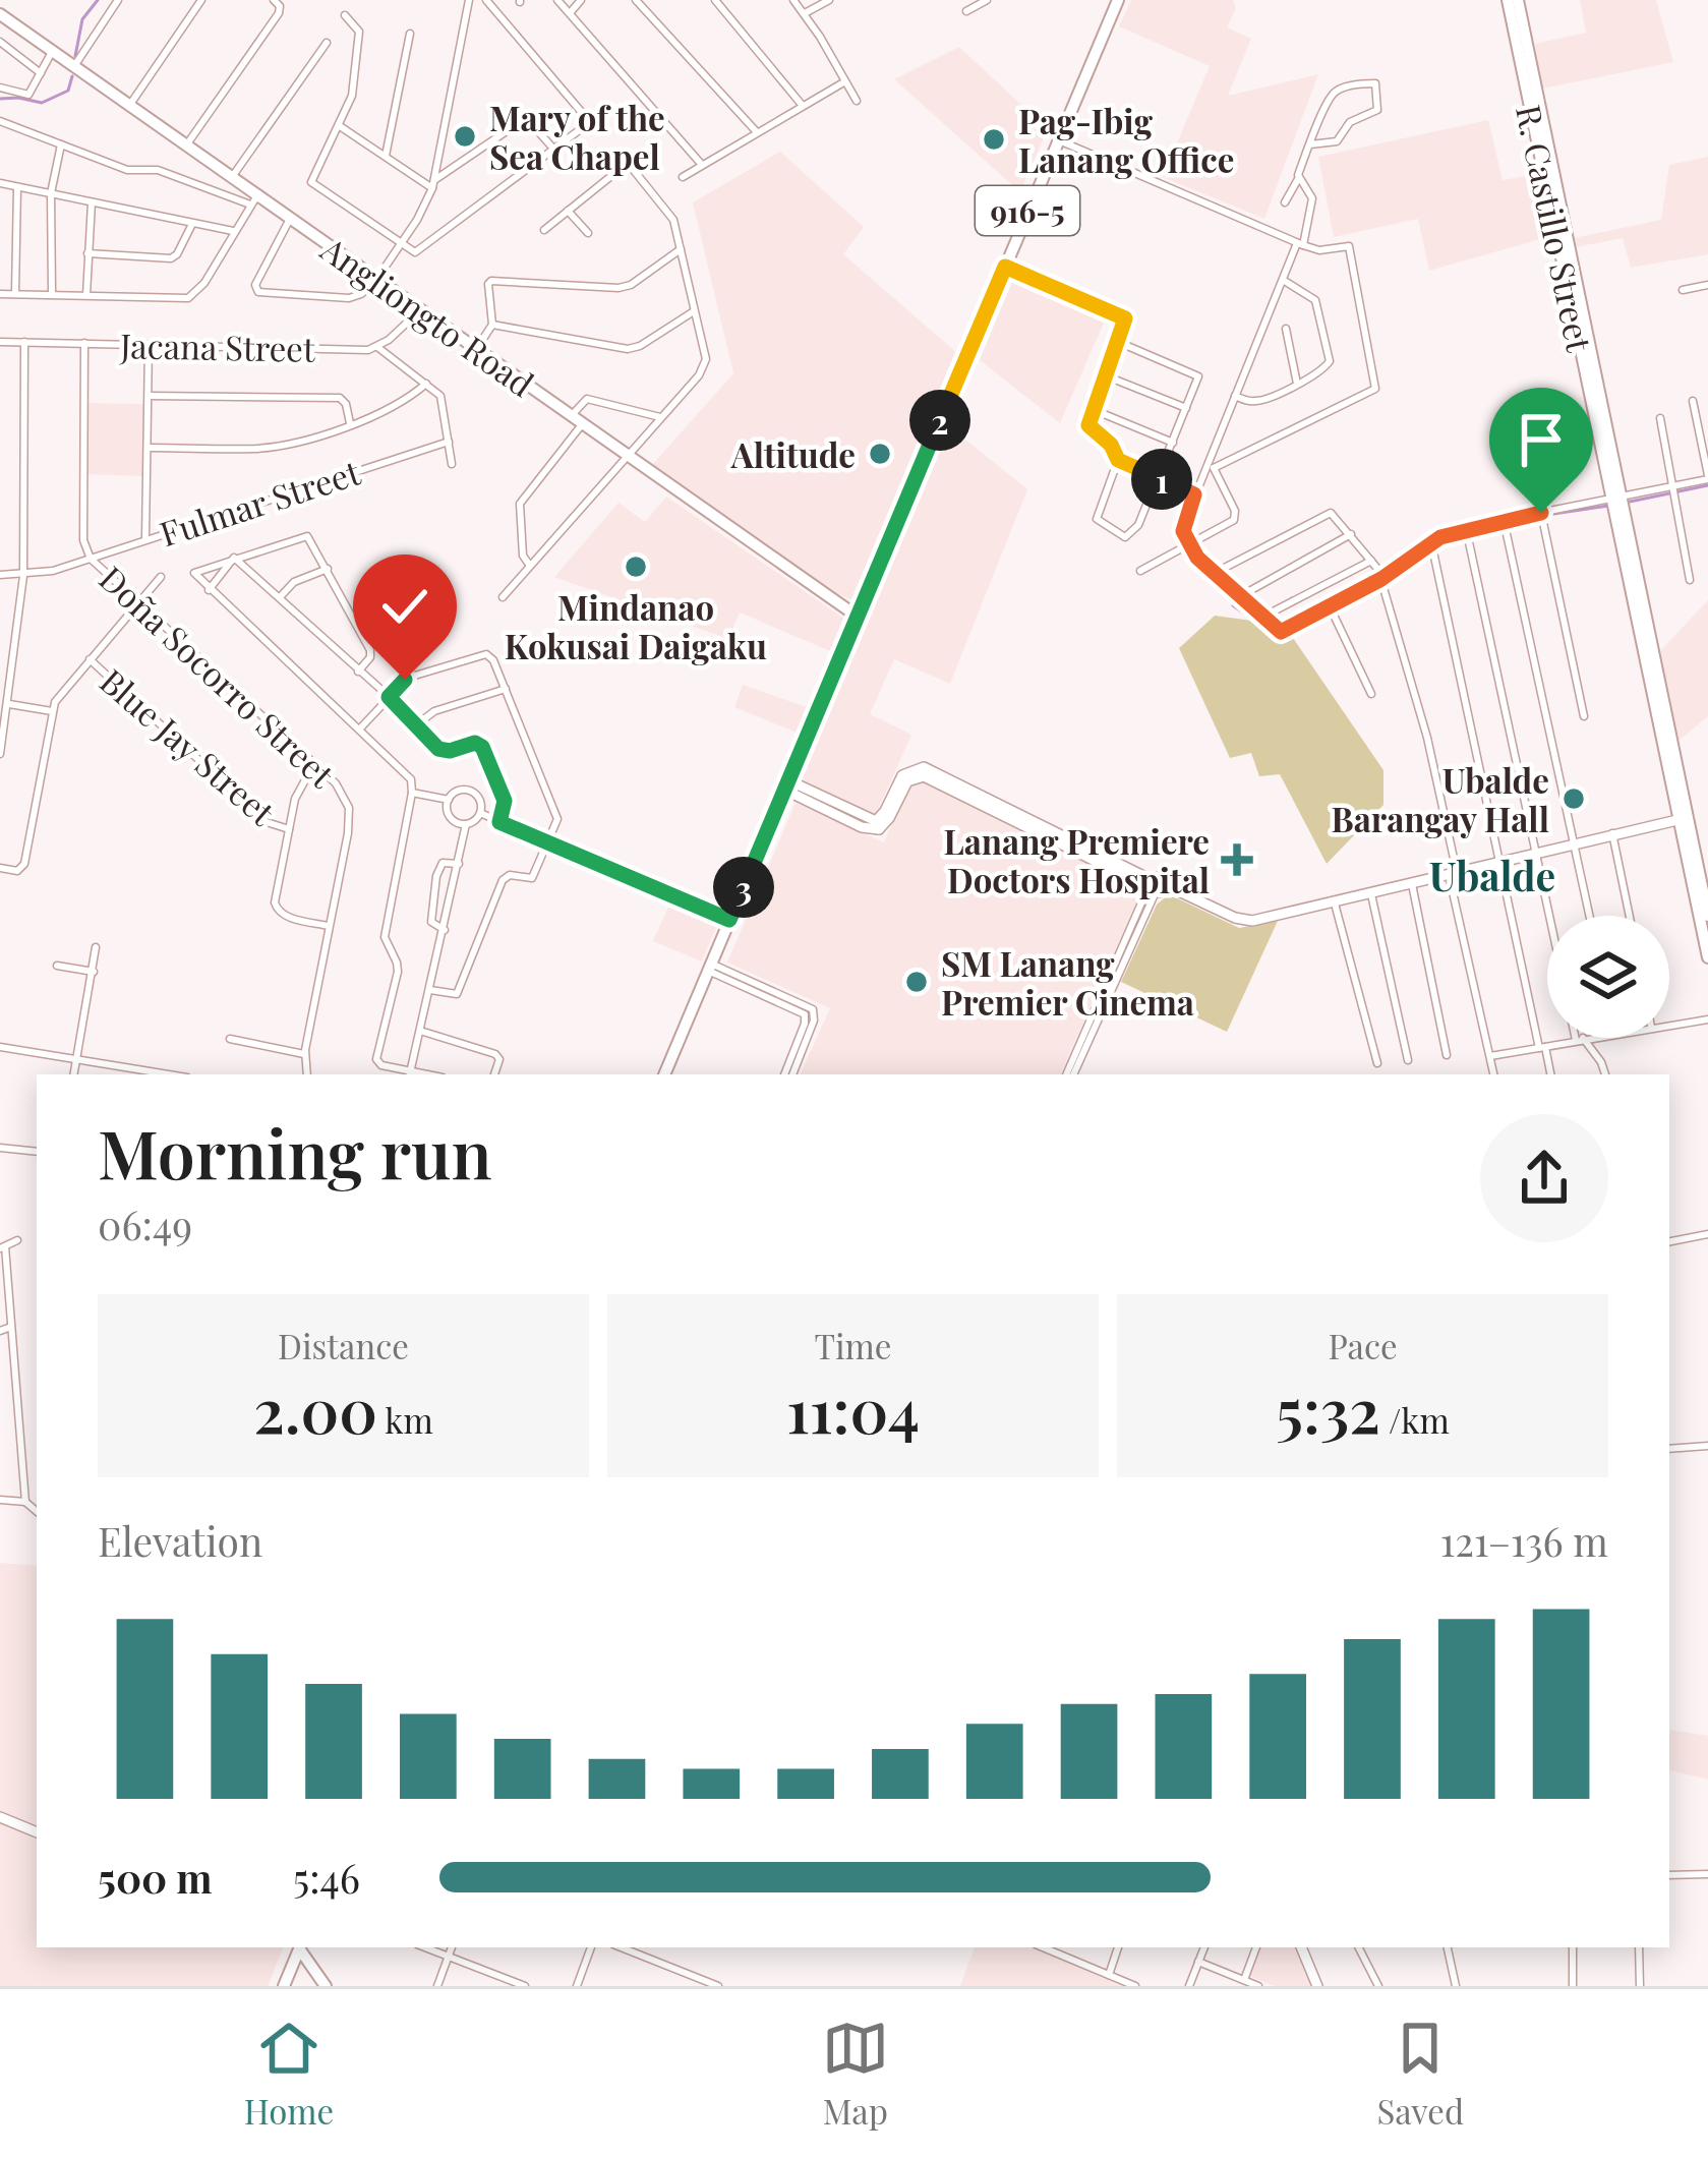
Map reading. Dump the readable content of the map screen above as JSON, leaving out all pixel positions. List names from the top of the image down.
{
  "streets": {
    "main road": ["916-5", "R. Castillo Street", "Angliongto Road"],
    "street": [
      "Jacana Street",
      "Fulmar Street",
      "Doña Socorro Street",
      "Blue Jay Street"
    ]
  },
  "crossings": [
    ["916-5", "Angliongto Road"],
    ["Jacana Street", "Doña Socorro Street"],
    ["Fulmar Street", "Doña Socorro Street"]
  ],
  "districts": ["Ubalde"],
  "places": {
    "other": [
      "Mary of the Sea Chapel",
      "Pag-Ibig Lanang Office",
      "Altitude",
      "Mindanao Kokusai Daigaku",
      "Ubalde Barangay Hall",
      "SM Lanang Premier Cinema"
    ],
    "health": ["Lanang Premiere Doctors Hospital"]
  },
  "page": {
    "pins": ["2", "1", "3"],
    "heading": ["Morning run", "06:49"],
    "stats": [
      ["Distance", "2.00 km"],
      ["Time", "11:04"],
      ["Pace", "5:32 /km"]
    ],
    "chart": ["Elevation", "121–136 m"],
    "list": [
      {
        "name": "500 m",
        "note": "5:46"
      }
    ],
    "tabs": ["Home", "Map", "Saved"]
  }
}
